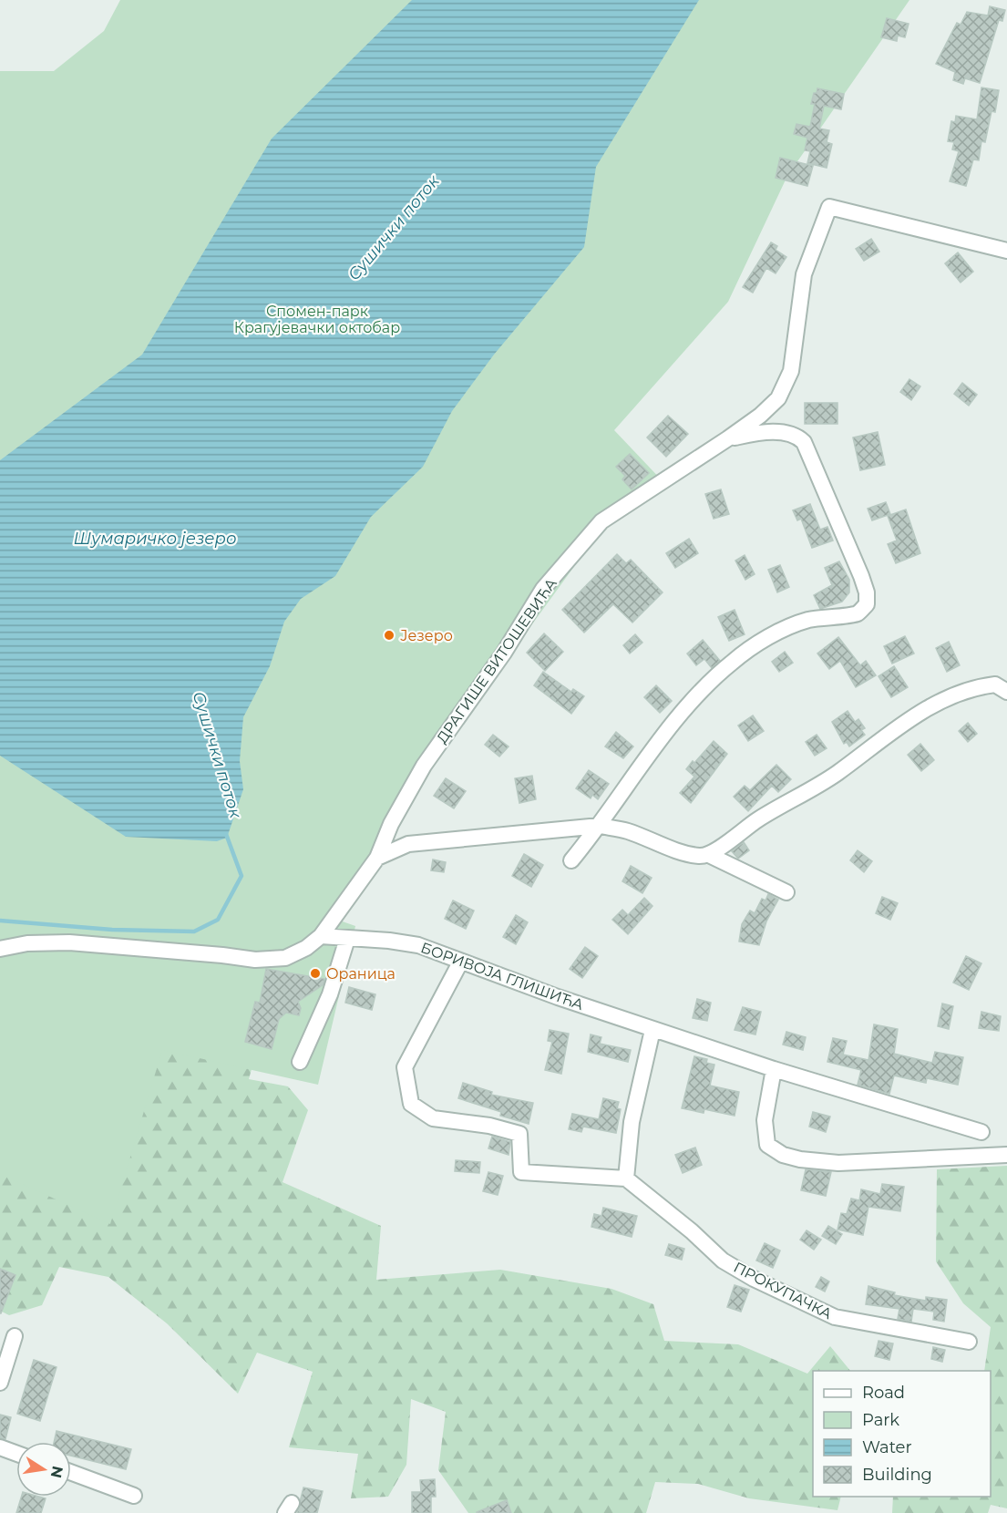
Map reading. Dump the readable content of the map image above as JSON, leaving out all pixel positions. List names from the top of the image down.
{
  "streets": {
    "street": ["ДРАГИШЕ ВИТОШЕВИЋА", "БОРИВОЈА ГЛИШИЋА", "ПРОКУПАЧКА"]
  },
  "crossings": [
    ["ДРАГИШЕ ВИТОШЕВИЋА", "БОРИВОЈА ГЛИШИЋА"]
  ],
  "water": ["Сушички поток", "Шумаричко језеро"],
  "parks": ["Спомен-парк Крагујевачки октобар"],
  "places": ["Језеро", "Ораница"],
  "legend": [
    "Road",
    "Park",
    "Water",
    "Building"
  ],
  "north": "right"
}
